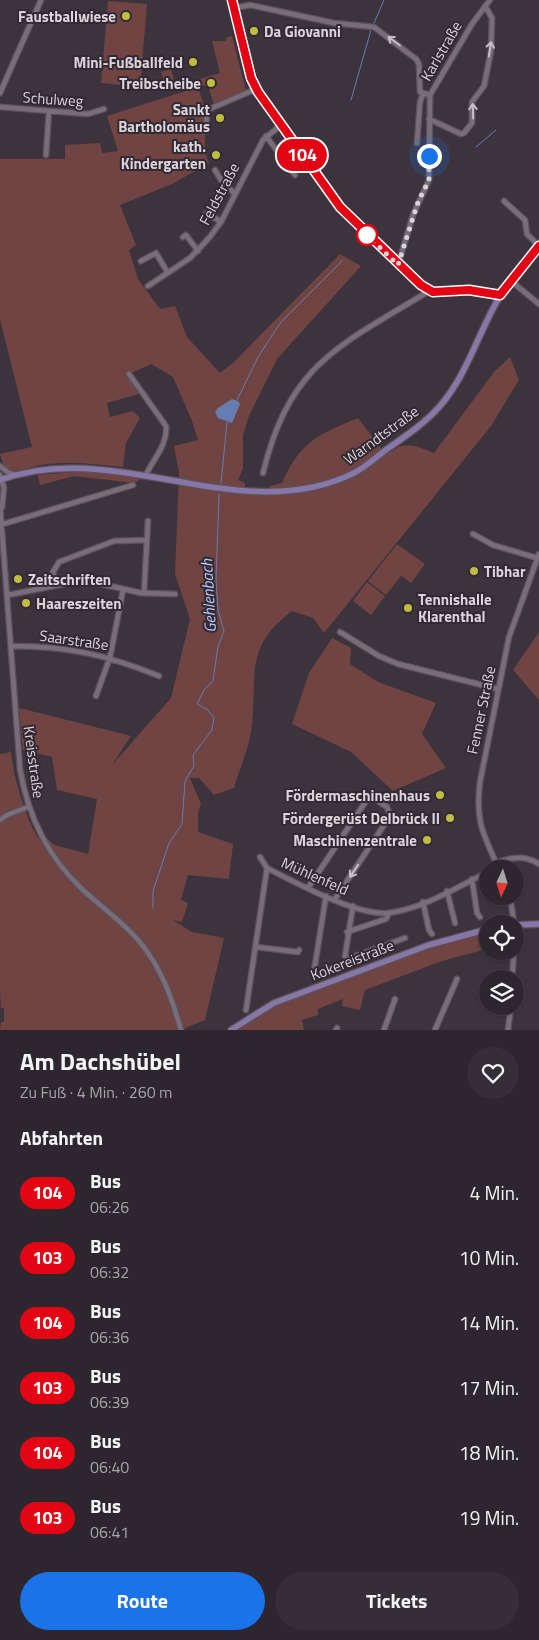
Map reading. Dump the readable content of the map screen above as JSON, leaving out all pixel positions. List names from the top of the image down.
{
  "streets": {
    "main road": ["Warndtstraße", "Kokereistraße"],
    "street": [
      "Karlstraße",
      "Schulweg",
      "Feldstraße",
      "Saarstraße",
      "Fenner Straße",
      "Kreisstraße",
      "Mühlenfeld"
    ]
  },
  "crossings": [
    ["Warndtstraße", "Kreisstraße"],
    ["Saarstraße", "Kreisstraße"]
  ],
  "one_way": ["Karlstraße"],
  "water": ["Gehlenbach"],
  "places": [
    "Faustballwiese",
    "Da Giovanni",
    "Mini-Fußballfeld",
    "Treibscheibe",
    "Sankt Bartholomäus",
    "kath. Kindergarten",
    "Tibhar",
    "Zeitschriften",
    "Haareszeiten",
    "Tennishalle Klarenthal",
    "Fördermaschinenhaus",
    "Fördergerüst Delbrück II",
    "Maschinenzentrale"
  ],
  "lines": ["bus line 104"],
  "north": "bottom",
  "page": {
    "on_map": "104",
    "heading": [
      ["Am Dachshübel", "Zu Fuß · 4 Min. · 260 m"],
      "Abfahrten"
    ],
    "list": [
      {
        "mark": "104",
        "name": "Bus",
        "note": "06:26",
        "value": "4 Min."
      },
      {
        "mark": "103",
        "name": "Bus",
        "note": "06:32",
        "value": "10 Min."
      },
      {
        "mark": "104",
        "name": "Bus",
        "note": "06:36",
        "value": "14 Min."
      },
      {
        "mark": "103",
        "name": "Bus",
        "note": "06:39",
        "value": "17 Min."
      },
      {
        "mark": "104",
        "name": "Bus",
        "note": "06:40",
        "value": "18 Min."
      },
      {
        "mark": "103",
        "name": "Bus",
        "note": "06:41",
        "value": "19 Min."
      }
    ],
    "buttons": ["Route", "Tickets"]
  }
}
